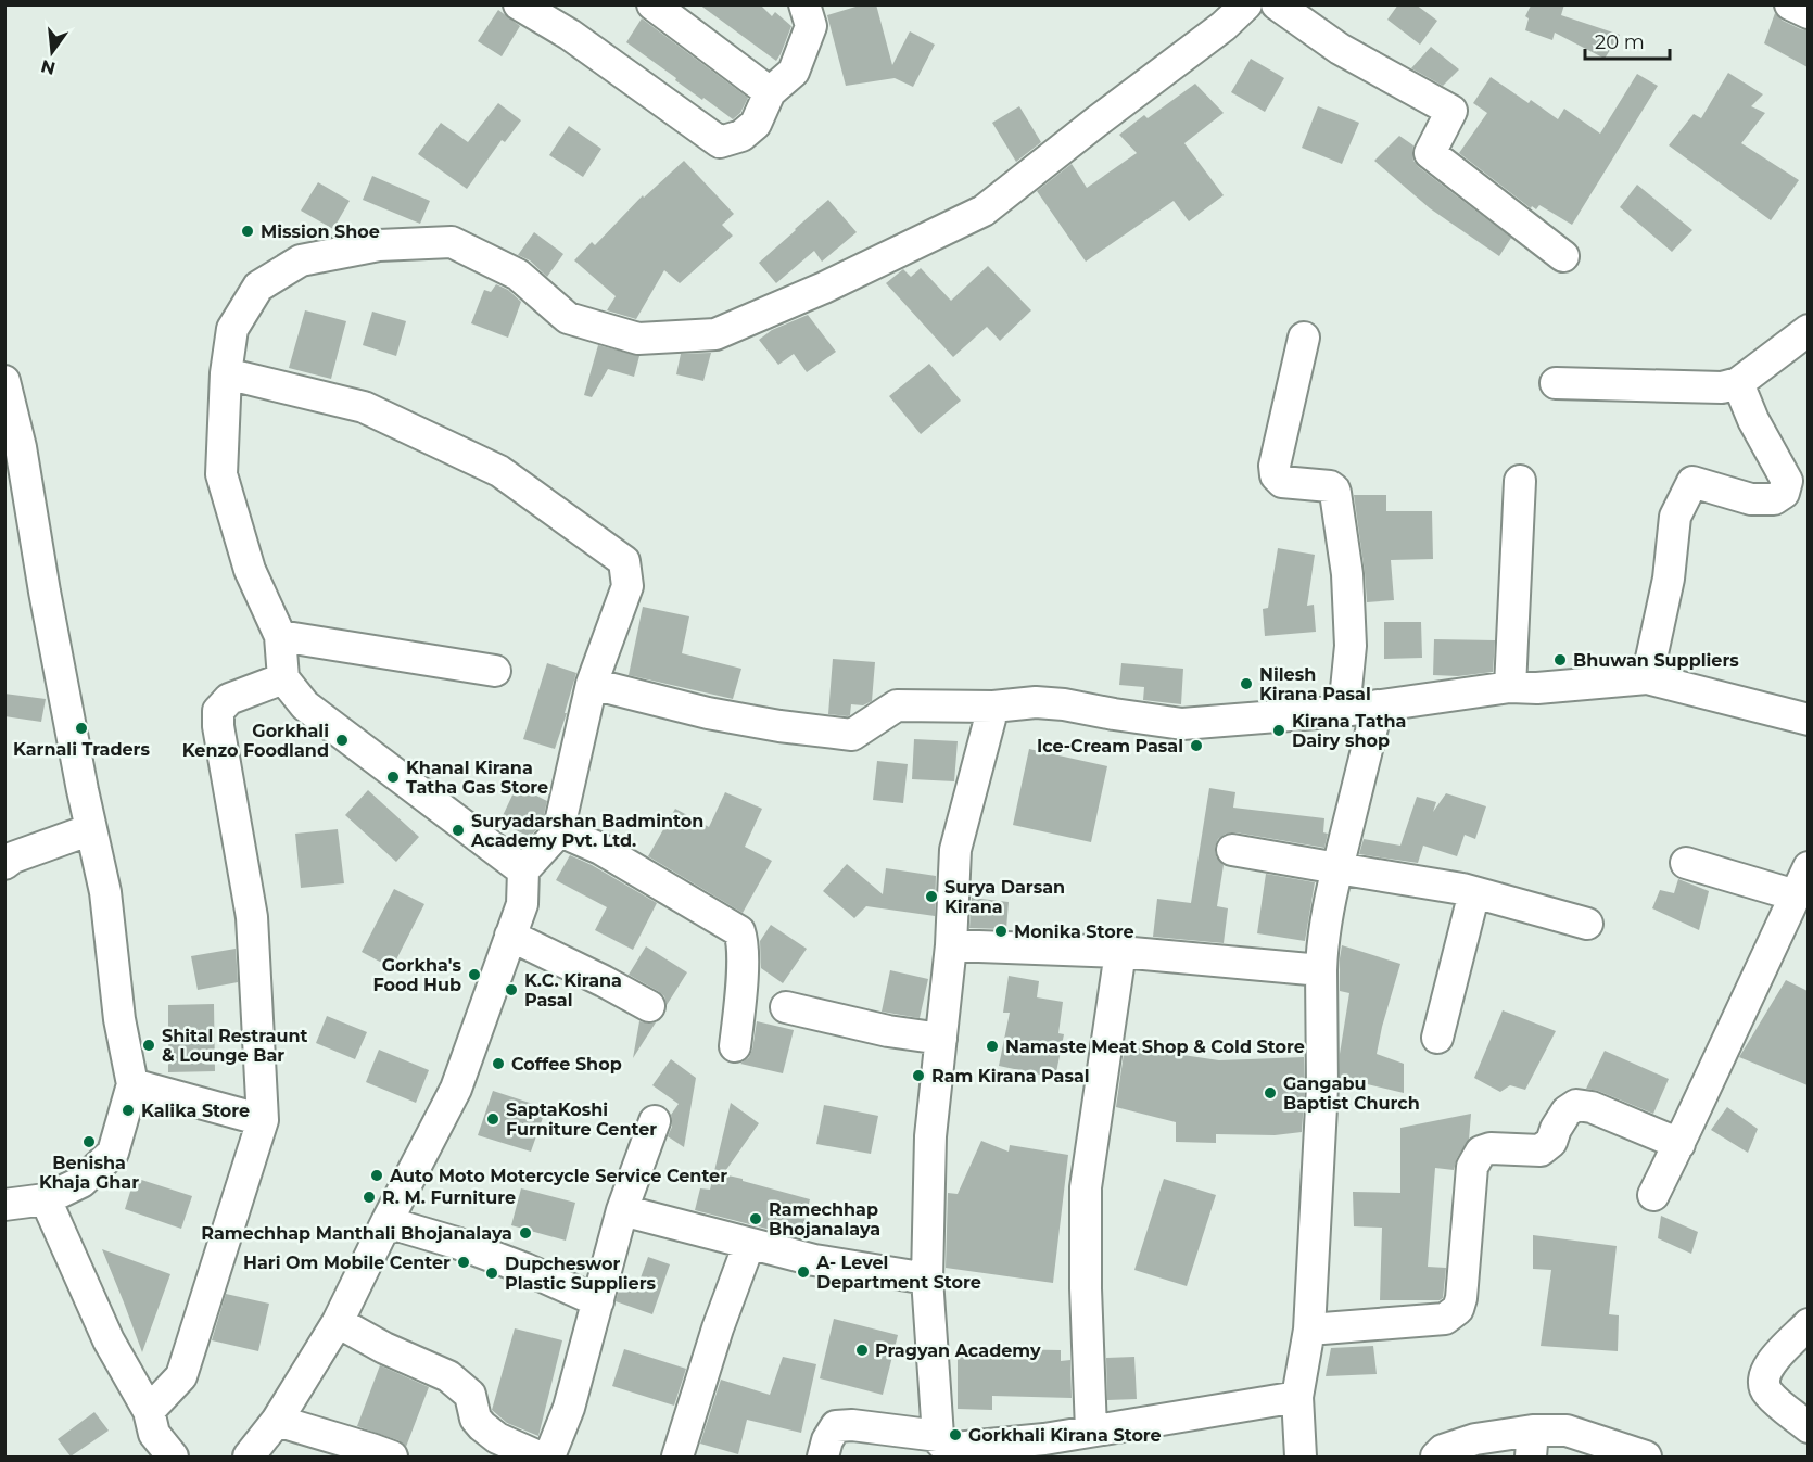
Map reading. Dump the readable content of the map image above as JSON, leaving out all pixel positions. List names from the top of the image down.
{
  "places": [
    "Mission Shoe",
    "Bhuwan Suppliers",
    "Nilesh Kirana Pasal",
    "Karnali Traders",
    "Kirana Tatha Dairy shop",
    "Gorkhali Kenzo Foodland",
    "Ice-Cream Pasal",
    "Khanal Kirana Tatha Gas Store",
    "Suryadarshan Badminton Academy Pvt. Ltd.",
    "Surya Darsan Kirana",
    "Monika Store",
    "Gorkha's Food Hub",
    "K.C. Kirana Pasal",
    "Shital Restraunt & Lounge Bar",
    "Namaste Meat Shop & Cold Store",
    "Coffee Shop",
    "Ram Kirana Pasal",
    "Gangabu Baptist Church",
    "Kalika Store",
    "SaptaKoshi Furniture Center",
    "Benisha Khaja Ghar",
    "Auto Moto Motercycle Service Center",
    "R. M. Furniture",
    "Ramechhap Bhojanalaya",
    "Ramechhap Manthali Bhojanalaya",
    "Hari Om Mobile Center",
    "A- Level Department Store",
    "Dupcheswor Plastic Suppliers",
    "Pragyan Academy",
    "Gorkhali Kirana Store"
  ],
  "scale_bar": "20 m",
  "north": "bottom"
}
